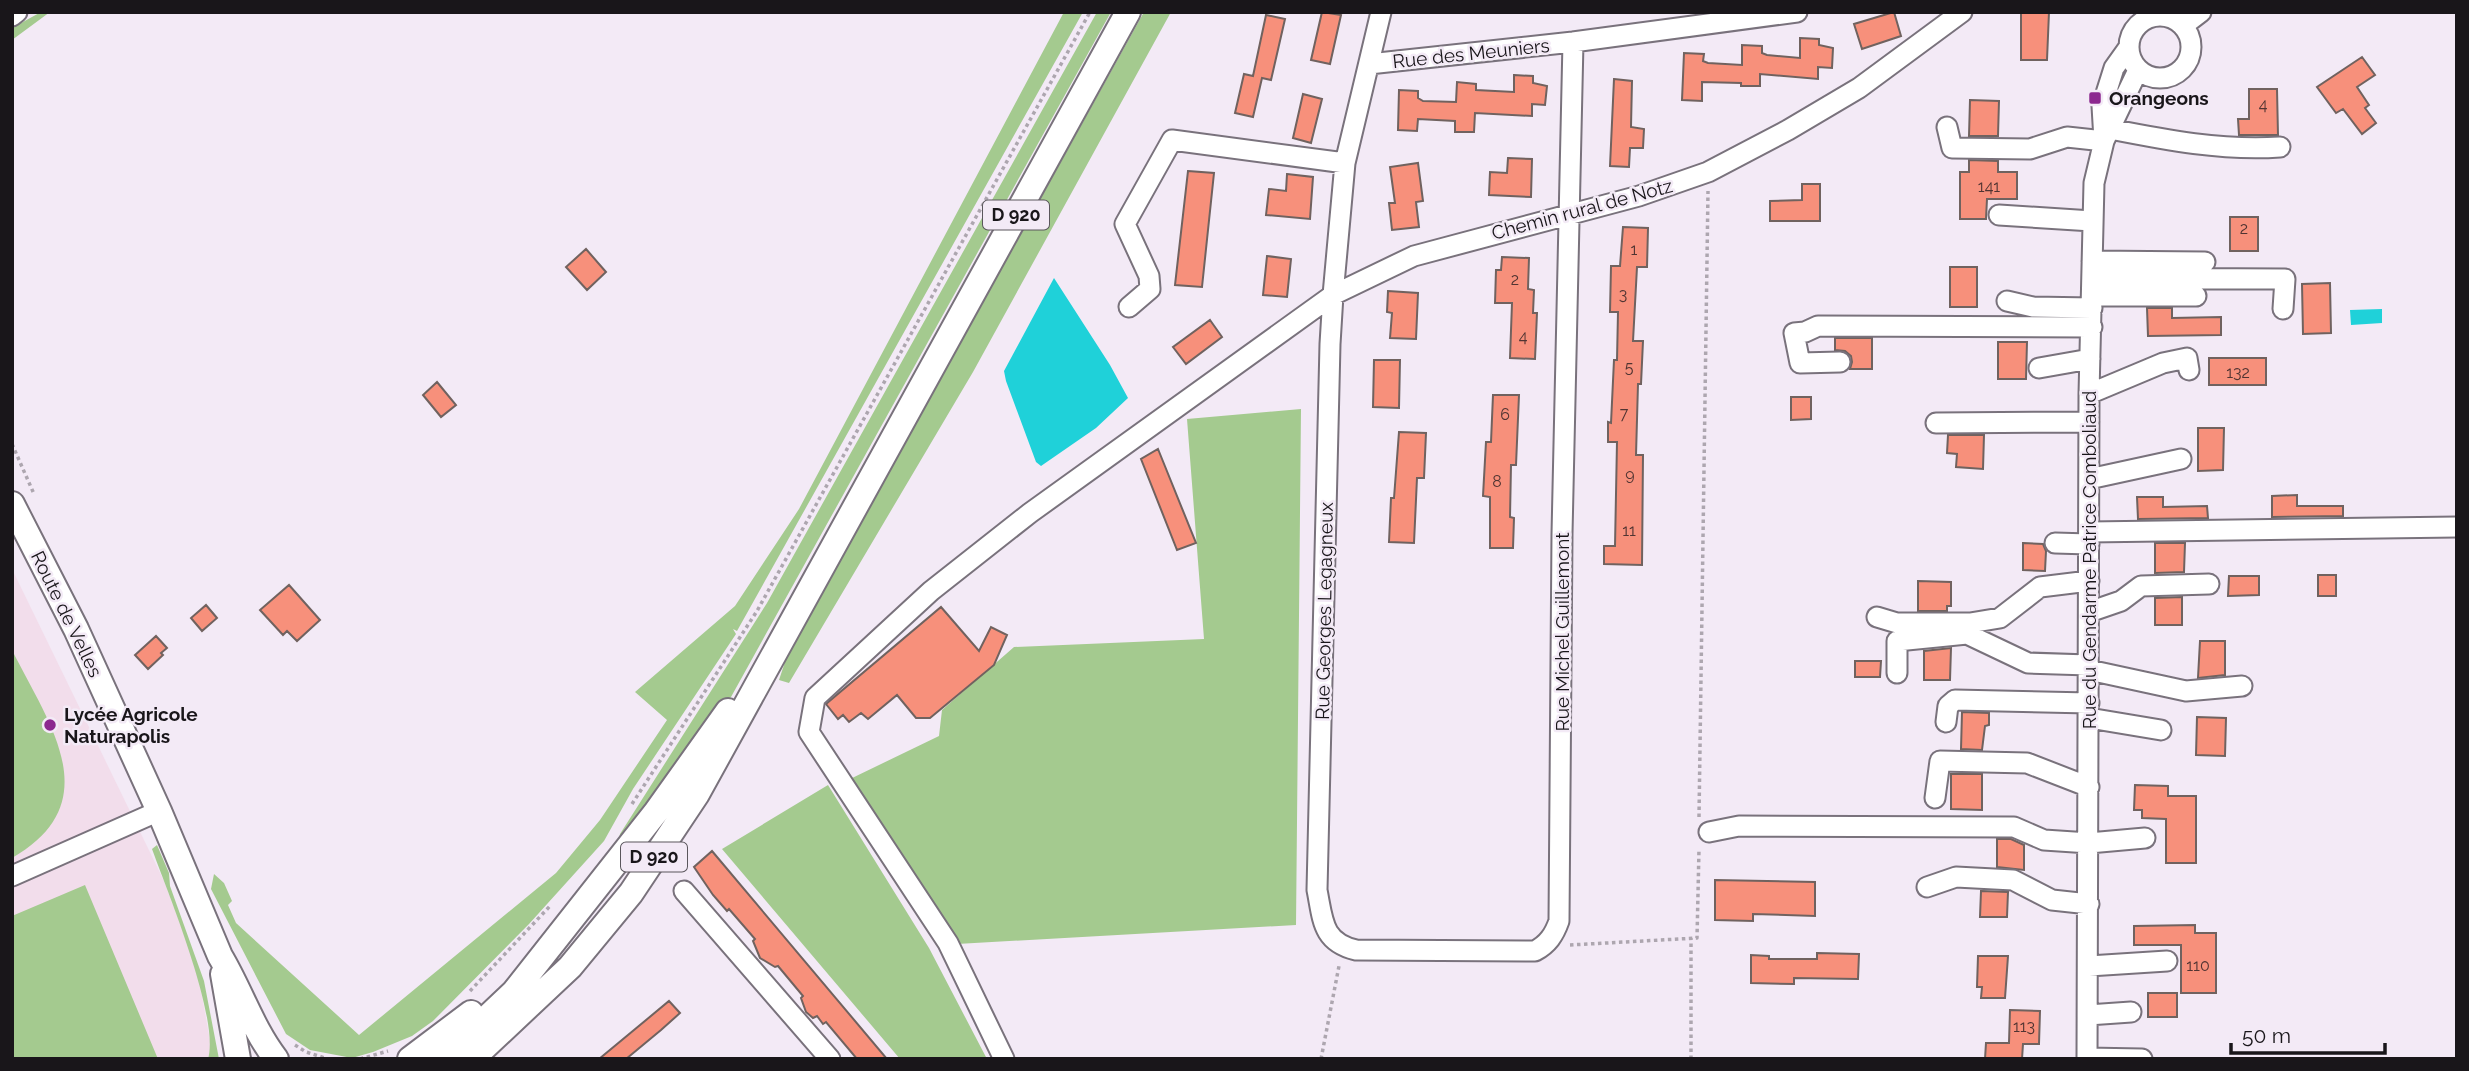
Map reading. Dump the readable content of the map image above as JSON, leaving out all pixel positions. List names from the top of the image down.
{
  "streets": {
    "main road": ["D 920", "Route de Velles"],
    "street": [
      "Rue des Meuniers",
      "Chemin rural de Notz",
      "Rue du Gendarme Patrice Comboliaud",
      "Rue Georges Legagneux",
      "Rue Michel Guillemont"
    ]
  },
  "crossings": [
    ["Rue des Meuniers", "Chemin rural de Notz"],
    ["Rue des Meuniers", "Rue Georges Legagneux"],
    ["Rue des Meuniers", "Rue Michel Guillemont"],
    ["Chemin rural de Notz", "Rue Georges Legagneux"],
    ["Chemin rural de Notz", "Rue Michel Guillemont"]
  ],
  "places": {
    "transit": ["Orangeons"],
    "other": ["Lycée Agricole Naturapolis"]
  },
  "house_numbers": [
    "4",
    "141",
    "2",
    "1",
    "2",
    "3",
    "4",
    "5",
    "132",
    "7",
    "6",
    "9",
    "8",
    "11",
    "110",
    "113"
  ],
  "scale_bar": "50 m"
}
